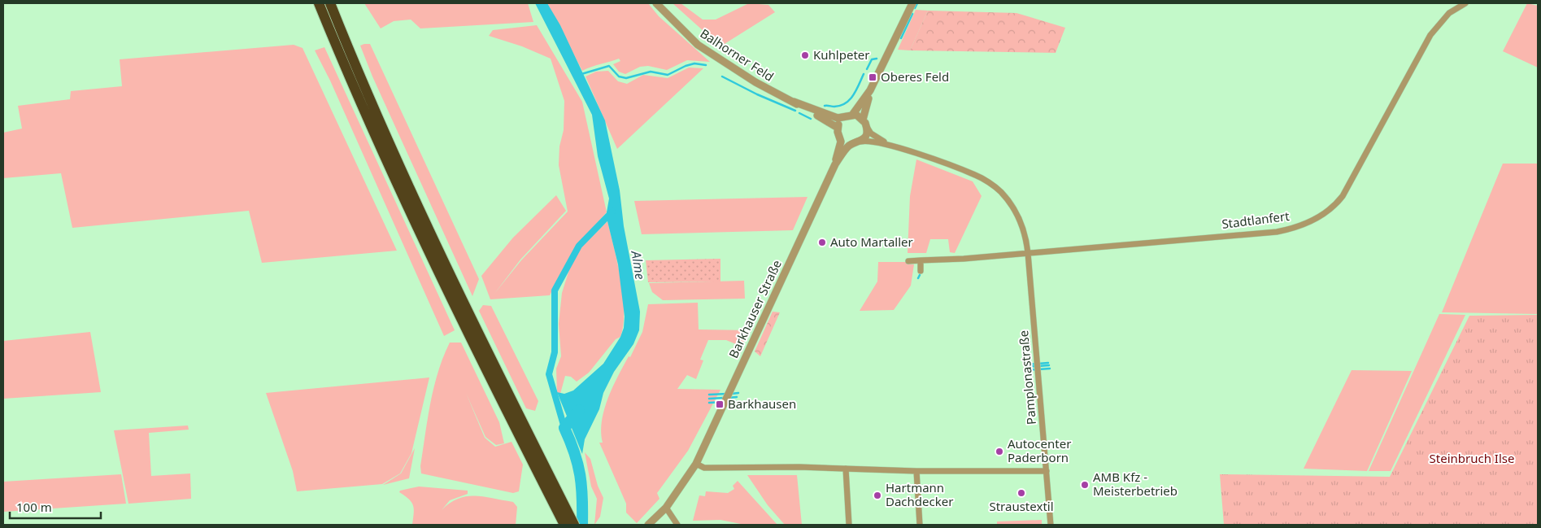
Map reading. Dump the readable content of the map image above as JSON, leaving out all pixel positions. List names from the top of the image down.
{
  "streets": {
    "street": [
      "Balhorner Feld",
      "Stadtlanfert",
      "Barkhauser Straße",
      "Pamplonastraße"
    ]
  },
  "crossings": [
    ["Balhorner Feld", "Barkhauser Straße"],
    ["Stadtlanfert", "Pamplonastraße"]
  ],
  "water": ["Alme"],
  "parks": ["Steinbruch Ilse"],
  "places": {
    "other": [
      "Kuhlpeter",
      "Auto Martaller",
      "Autocenter Paderborn",
      "AMB Kfz - Meisterbetrieb",
      "Straustextil",
      "Hartmann Dachdecker"
    ],
    "transit": ["Oberes Feld", "Barkhausen"]
  },
  "scale_bar": "100 m"
}
